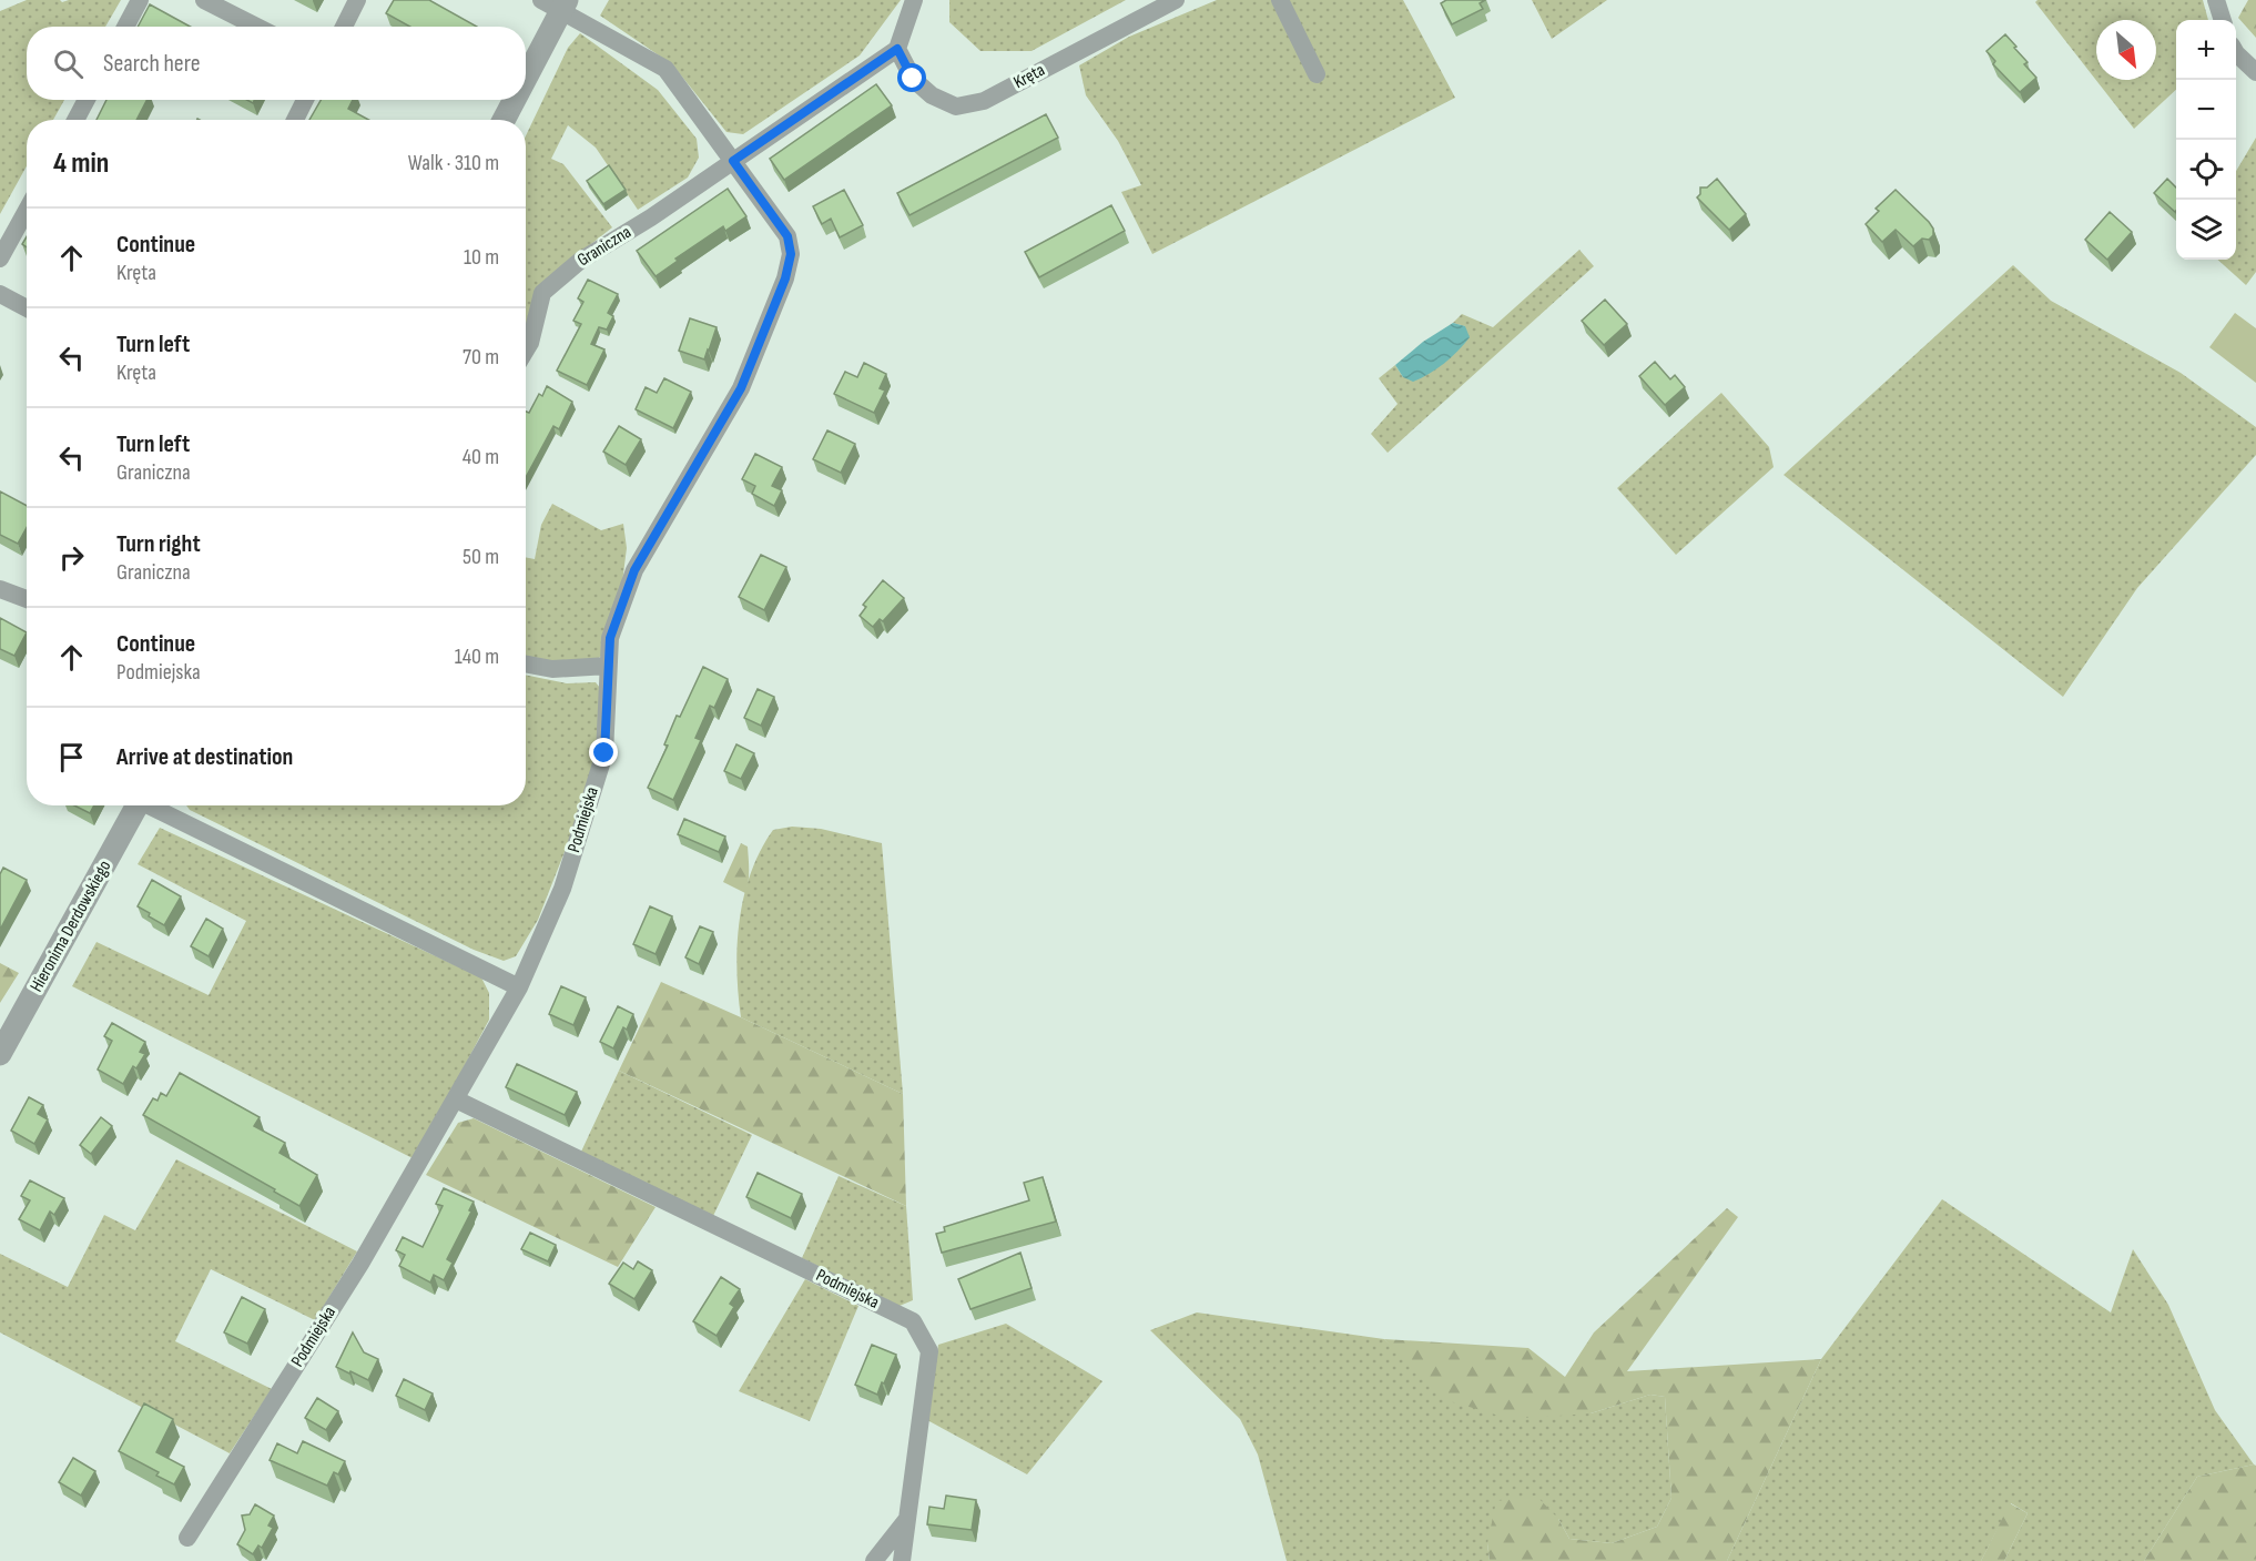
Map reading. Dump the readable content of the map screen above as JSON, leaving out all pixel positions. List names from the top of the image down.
{
  "streets": {
    "street": [
      "Kręta",
      "Graniczna",
      "Podmiejska",
      "Hieronima Derdowskiego"
    ]
  },
  "crossings": [
    ["Graniczna", "Podmiejska"]
  ],
  "north": "bottom right",
  "page": {
    "map_buttons": ["+", "−"],
    "search": "Search here",
    "heading": ["4 min", "Walk · 310 m"],
    "list": [
      ["Continue", "Kręta", "10 m"],
      ["Turn left", "Kręta", "70 m"],
      ["Turn left", "Graniczna", "40 m"],
      ["Turn right", "Graniczna", "50 m"],
      ["Continue", "Podmiejska", "140 m"],
      "Arrive at destination"
    ]
  }
}
